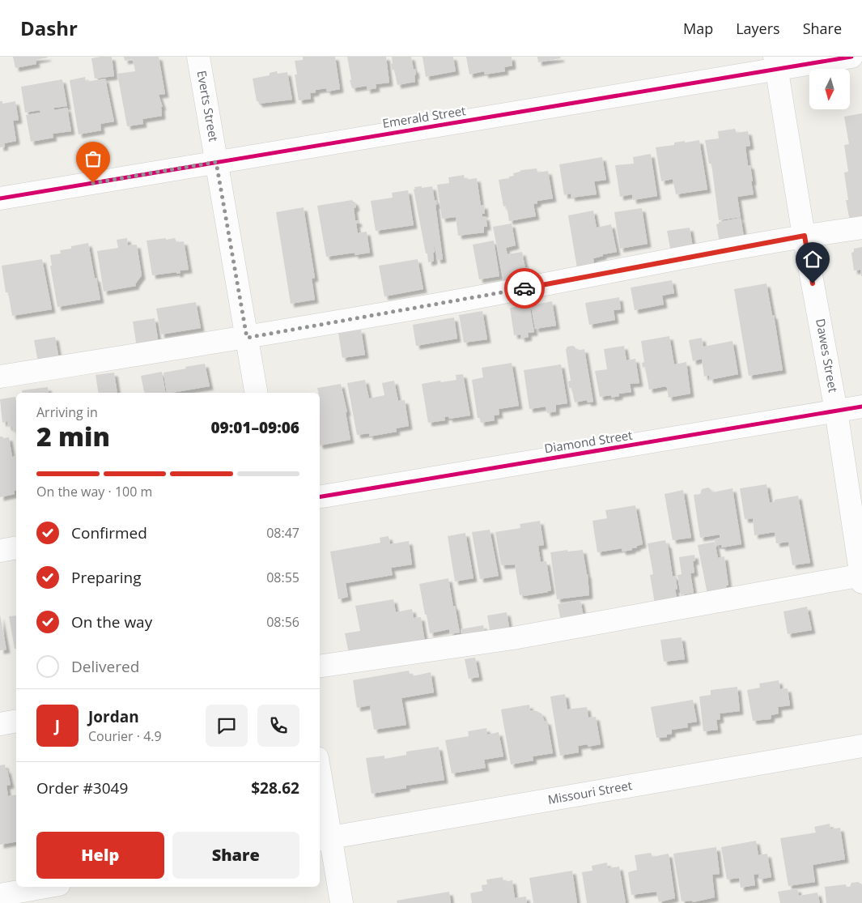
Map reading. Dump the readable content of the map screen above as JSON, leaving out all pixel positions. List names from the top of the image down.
{
  "streets": {
    "street": [
      "Everts Street",
      "Emerald Street",
      "Dawes Street",
      "Diamond Street",
      "Missouri Street"
    ]
  },
  "crossings": [
    ["Everts Street", "Emerald Street"],
    ["Emerald Street", "Dawes Street"],
    ["Dawes Street", "Diamond Street"]
  ],
  "north": "bottom",
  "page": {
    "header": "Dashr",
    "nav": ["Map", "Layers", "Share"],
    "heading": ["2 min", "Arriving in", "09:01–09:06"],
    "panel": [
      "Jordan",
      "Courier · 4.9",
      "Order #3049",
      "$28.62"
    ],
    "bar": "On the way · 100 m",
    "list": [
      ["Confirmed", "08:47"],
      ["Preparing", "08:55"],
      ["On the way", "08:56"],
      "Delivered"
    ],
    "round": "J",
    "buttons": ["Help", "Share"]
  }
}
